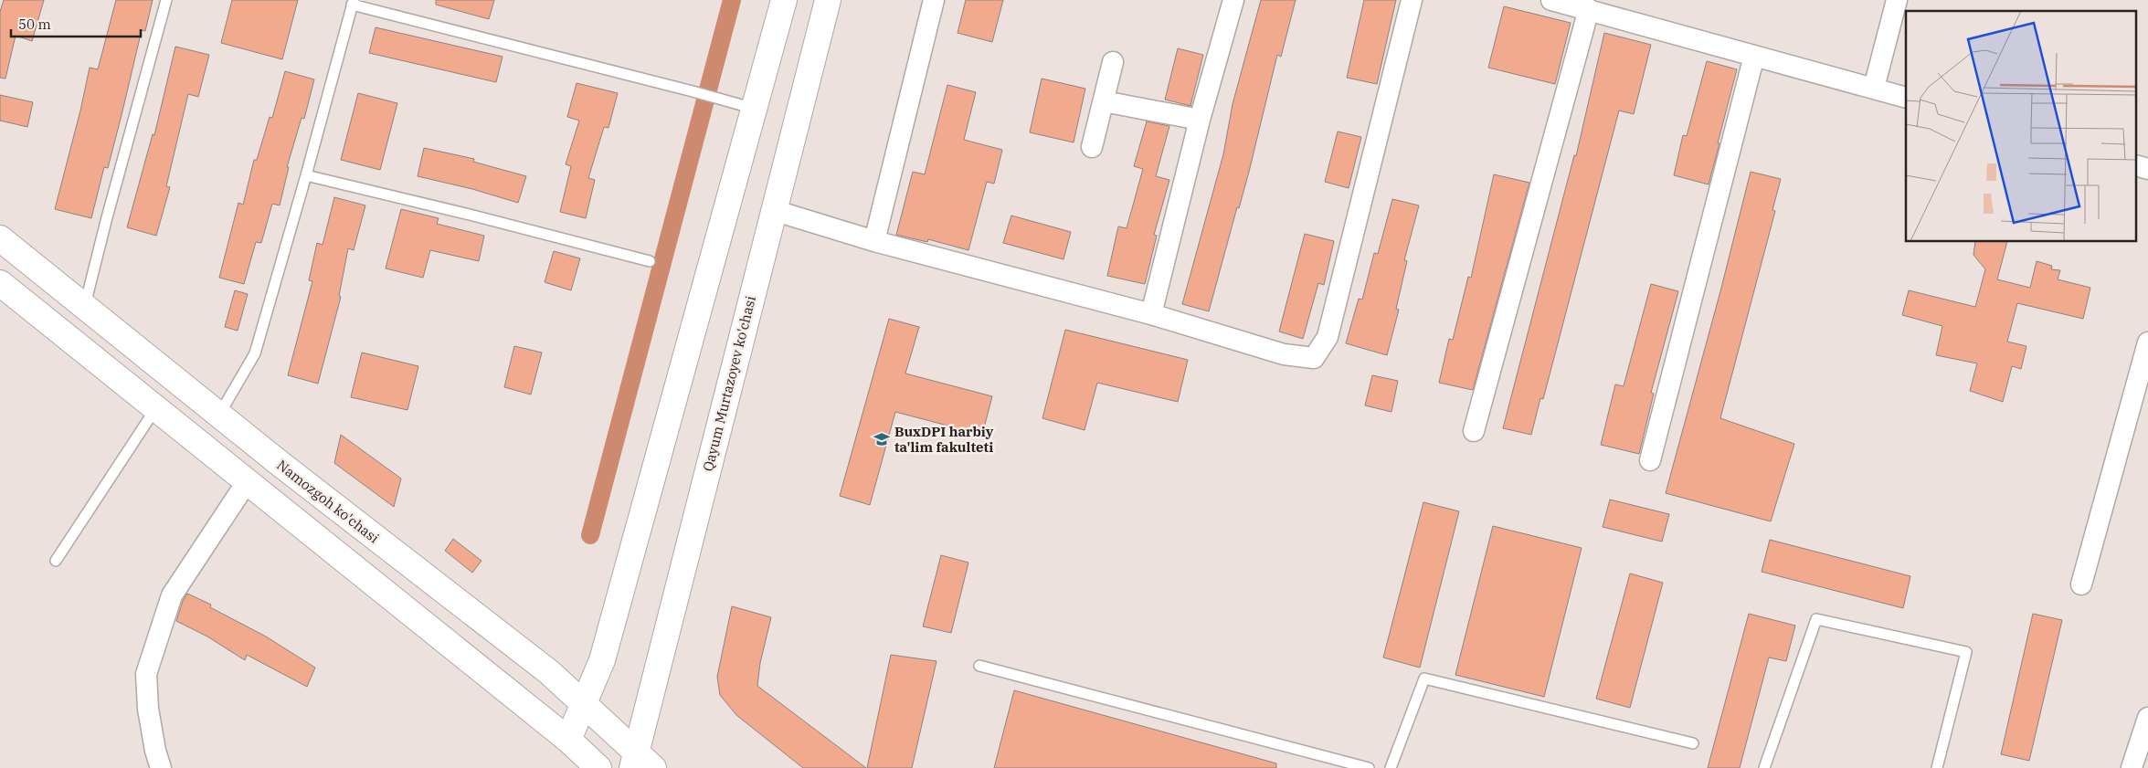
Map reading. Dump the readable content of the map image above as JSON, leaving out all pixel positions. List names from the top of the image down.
{
  "streets": {
    "main road": ["Qayum Murtazoyev ko'chasi", "Namozgoh ko'chasi"]
  },
  "crossings": [
    ["Qayum Murtazoyev ko'chasi", "Namozgoh ko'chasi"]
  ],
  "places": {
    "school or university": ["BuxDPI harbiy ta'lim fakulteti"]
  },
  "scale_bar": "50 m"
}
